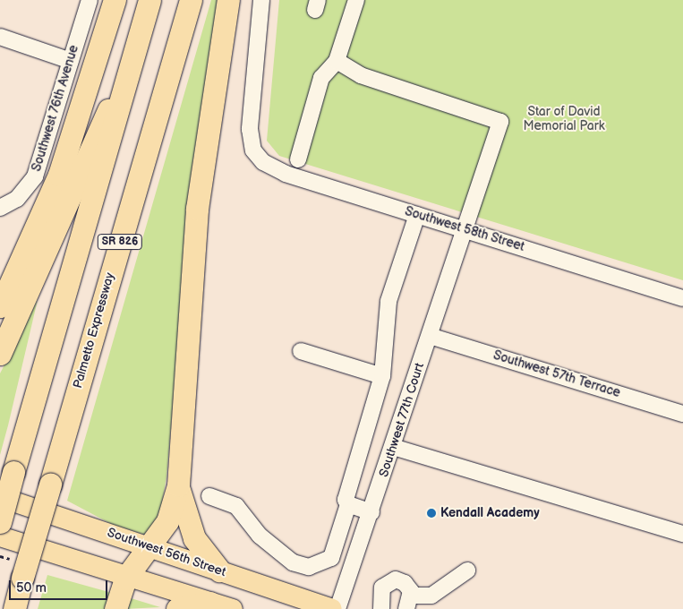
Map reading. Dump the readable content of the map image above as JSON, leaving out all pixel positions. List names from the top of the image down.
{
  "streets": {
    "highway": ["SR 826", "Palmetto Expressway"],
    "main road": ["Southwest 56th Street"],
    "street": [
      "Southwest 76th Avenue",
      "Southwest 58th Street",
      "Southwest 57th Terrace",
      "Southwest 77th Court"
    ]
  },
  "crossings": [
    ["Southwest 58th Street", "Southwest 77th Court"],
    ["Southwest 57th Terrace", "Southwest 77th Court"]
  ],
  "parks": ["Star of David Memorial Park"],
  "places": ["Kendall Academy"],
  "scale_bar": "50 m"
}
